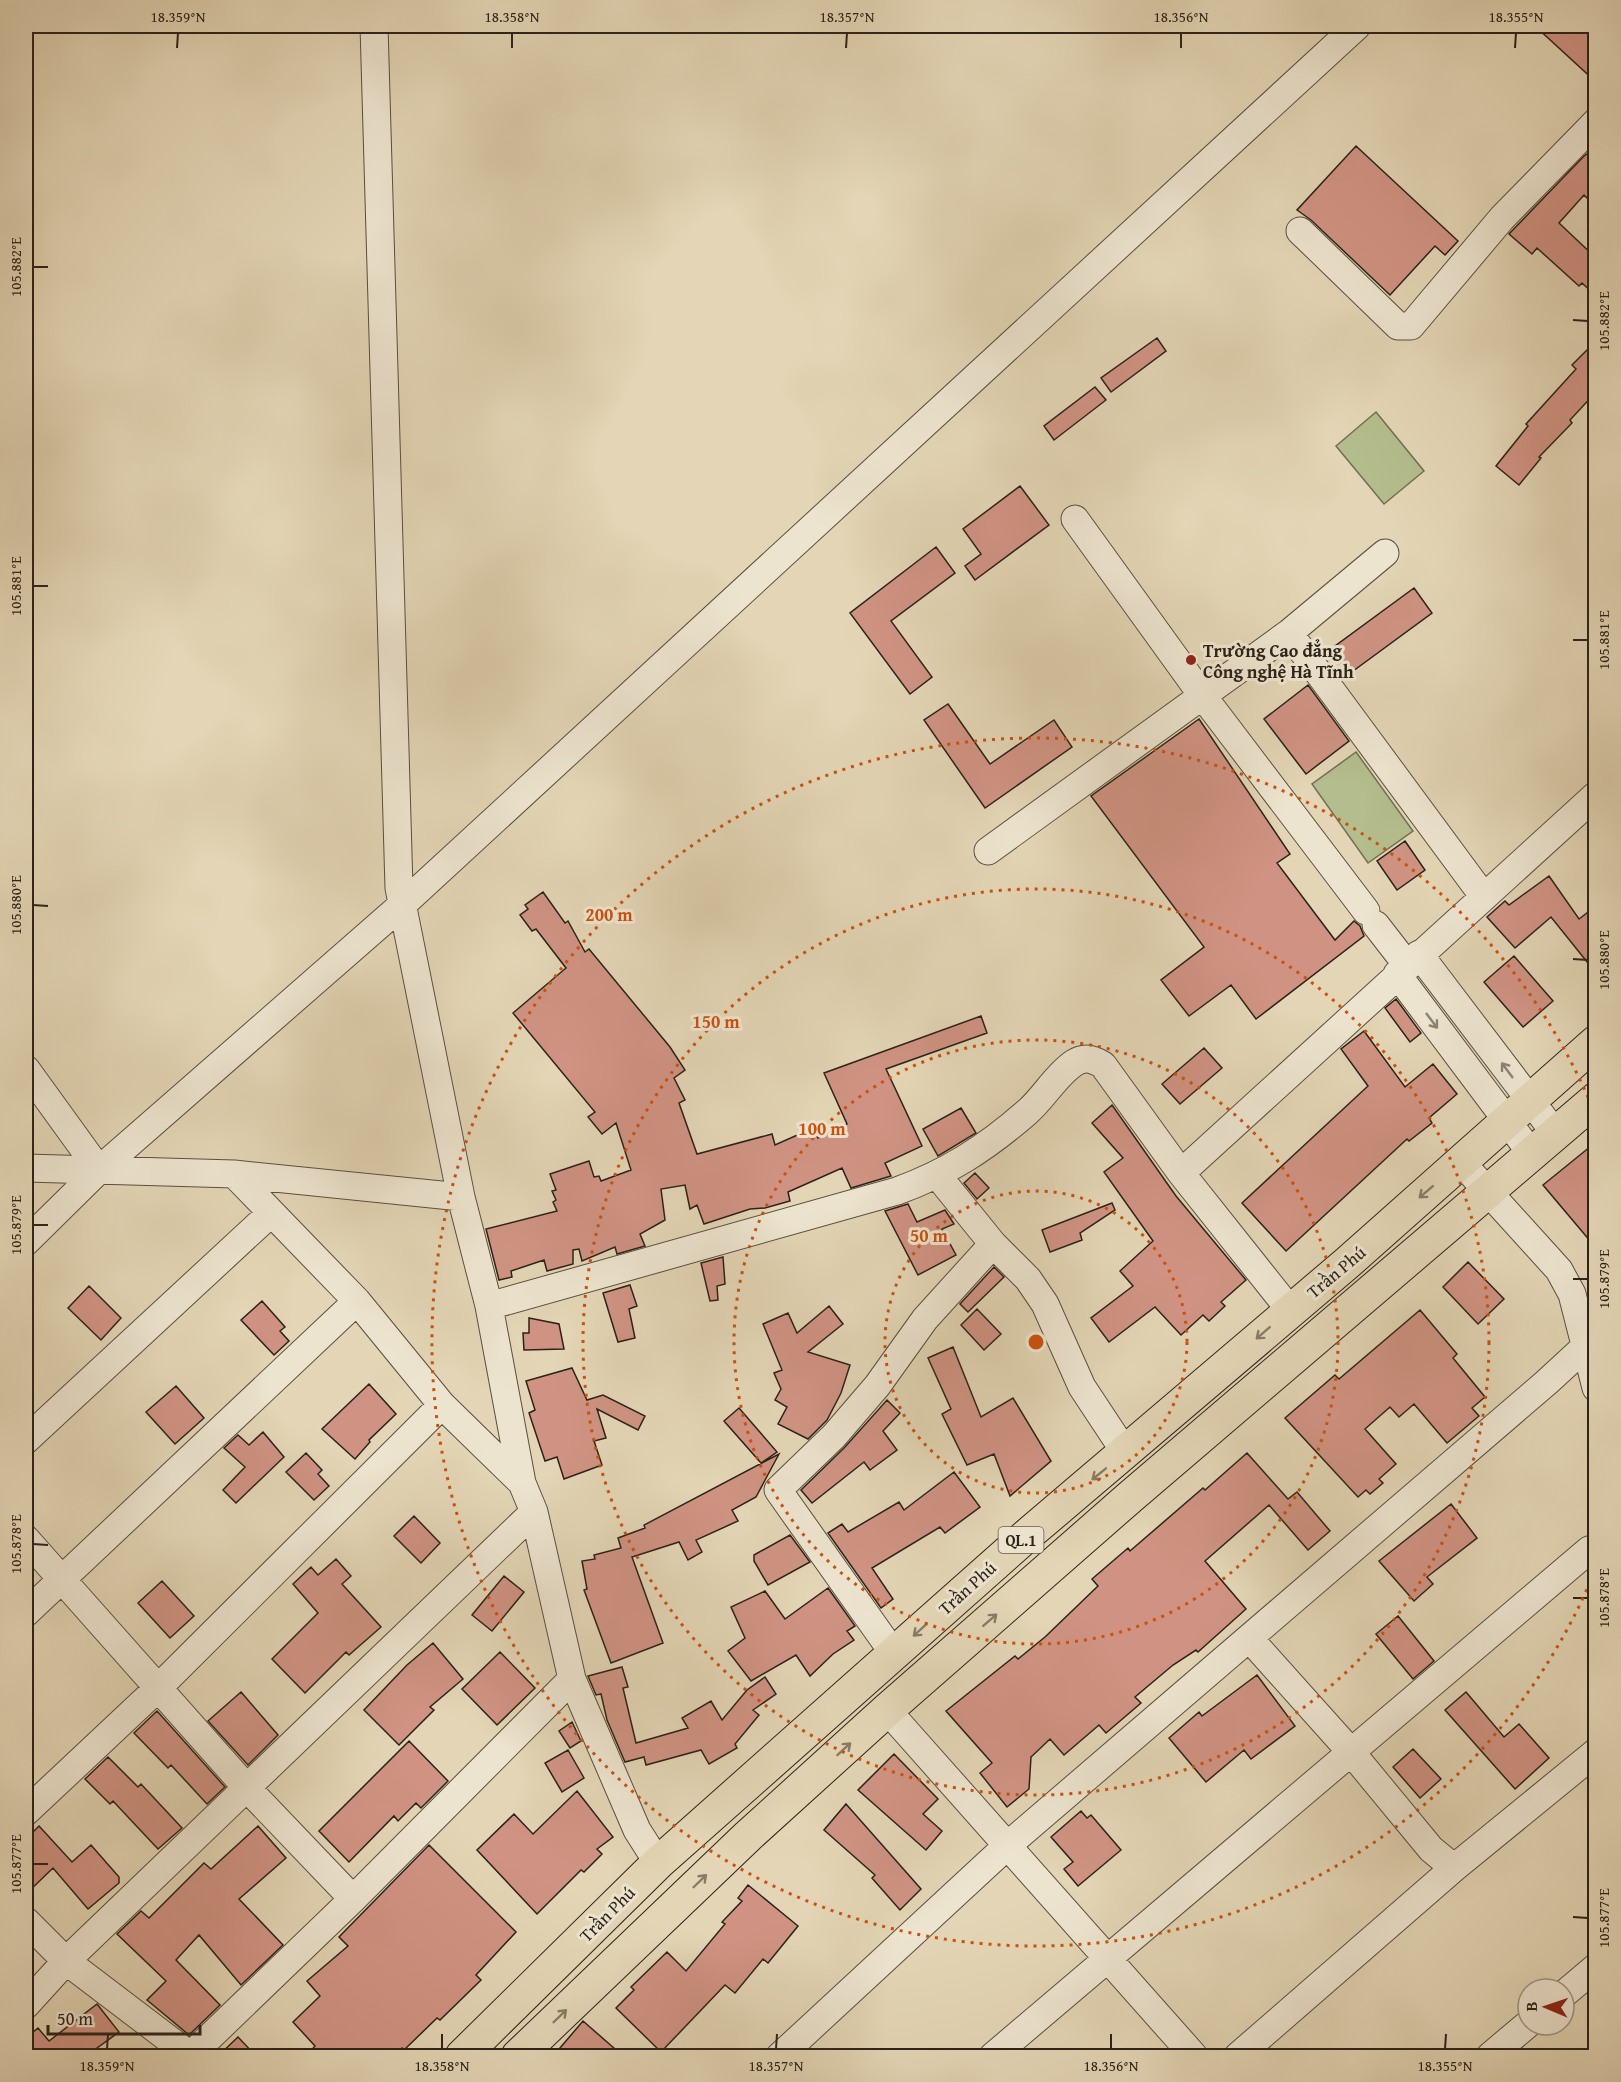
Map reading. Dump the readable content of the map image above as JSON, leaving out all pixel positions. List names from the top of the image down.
{
  "streets": {
    "main road": ["Trần Phú", "QL.1"]
  },
  "places": ["Trường Cao đẳng Công nghệ Hà Tĩnh"],
  "scale_bar": "50 m",
  "north": "left",
  "coordinates": [
    "18.359°N",
    "18.358°N",
    "18.357°N",
    "18.356°N",
    "18.355°N",
    "105.882°E",
    "105.881°E",
    "105.880°E",
    "105.879°E",
    "105.878°E",
    "105.877°E"
  ],
  "rings": [
    "200 m",
    "150 m",
    "100 m",
    "50 m"
  ]
}
